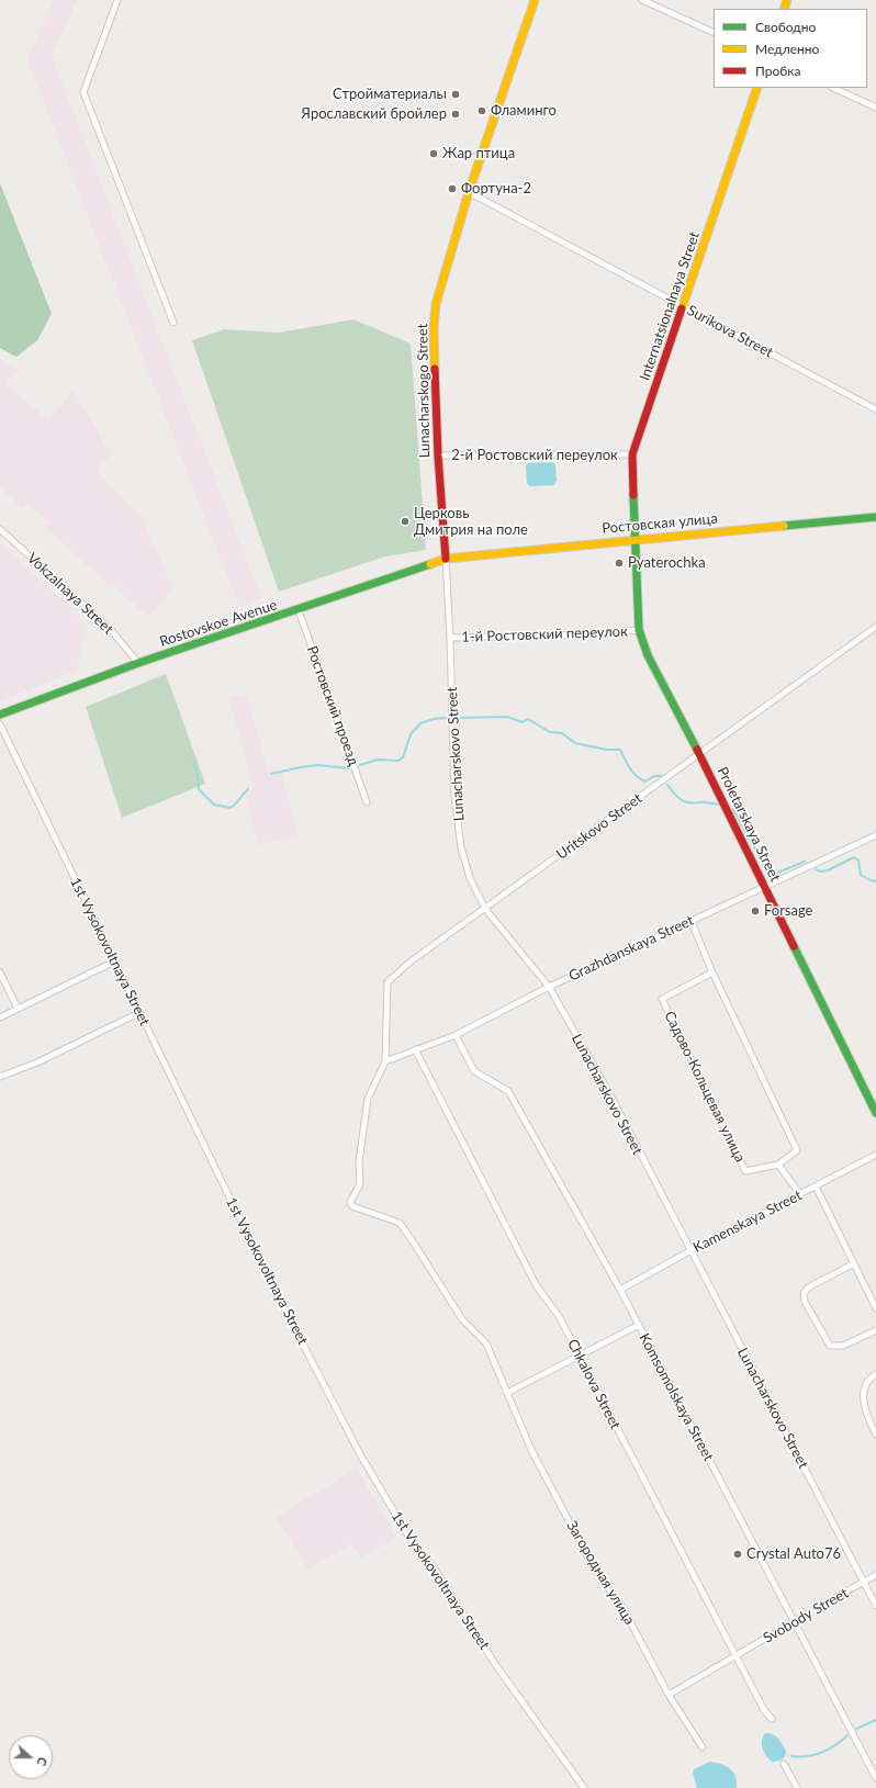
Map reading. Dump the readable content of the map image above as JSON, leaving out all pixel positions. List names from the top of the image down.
{
  "streets": {
    "main road": [
      "Internatsionalnaya Street",
      "Lunacharskogo Street",
      "Ростовская улица",
      "Rostovskoe Avenue",
      "Proletarskaya Street"
    ],
    "street": [
      "Surikova Street",
      "2-й Ростовский переулок",
      "Vokzalnaya Street",
      "1-й Ростовский переулок",
      "Ростовский проезд",
      "Lunacharskovo Street",
      "Uritskovo Street",
      "Grazhdanskaya Street",
      "1st Vysokovoltnaya Street",
      "Садово-Кольцевая улица",
      "Kamenskaya Street",
      "Chkalova Street",
      "Komsomolskaya Street",
      "Загородная улица",
      "Svobody Street"
    ]
  },
  "crossings": [
    ["Internatsionalnaya Street", "Surikova Street"],
    ["Internatsionalnaya Street", "2-й Ростовский переулок"],
    ["Internatsionalnaya Street", "Ростовская улица"],
    ["Internatsionalnaya Street", "Proletarskaya Street"],
    ["Surikova Street", "Lunacharskogo Street"],
    ["Lunacharskogo Street", "2-й Ростовский переулок"],
    ["Lunacharskogo Street", "Ростовская улица"],
    ["Lunacharskogo Street", "Rostovskoe Avenue"],
    ["Lunacharskogo Street", "Lunacharskovo Street"],
    ["Ростовская улица", "Rostovskoe Avenue"],
    ["Ростовская улица", "Lunacharskovo Street"],
    ["Ростовская улица", "Proletarskaya Street"],
    ["Vokzalnaya Street", "Rostovskoe Avenue"],
    ["Rostovskoe Avenue", "Ростовский проезд"],
    ["Rostovskoe Avenue", "Lunacharskovo Street"],
    ["1-й Ростовский переулок", "Lunacharskovo Street"],
    ["1-й Ростовский переулок", "Proletarskaya Street"],
    ["Lunacharskovo Street", "Uritskovo Street"],
    ["Lunacharskovo Street", "Grazhdanskaya Street"],
    ["Lunacharskovo Street", "Kamenskaya Street"],
    ["Lunacharskovo Street", "Svobody Street"],
    ["Proletarskaya Street", "Uritskovo Street"],
    ["Proletarskaya Street", "Grazhdanskaya Street"],
    ["Uritskovo Street", "Grazhdanskaya Street"],
    ["Uritskovo Street", "Загородная улица"],
    ["Grazhdanskaya Street", "Садово-Кольцевая улица"],
    ["Grazhdanskaya Street", "Chkalova Street"],
    ["Grazhdanskaya Street", "Komsomolskaya Street"],
    ["Grazhdanskaya Street", "Загородная улица"],
    ["Kamenskaya Street", "Komsomolskaya Street"],
    ["Chkalova Street", "Svobody Street"],
    ["Komsomolskaya Street", "Svobody Street"],
    ["Загородная улица", "Svobody Street"]
  ],
  "places": [
    "Стройматериалы",
    "Фламинго",
    "Ярославский бройлер",
    "Жар птица",
    "Фортуна-2",
    "Церковь Дмитрия на поле",
    "Pyaterochka",
    "Forsage",
    "Crystal Auto76"
  ],
  "legend": ["Свободно", "Медленно", "Пробка"],
  "north": "right"
}
